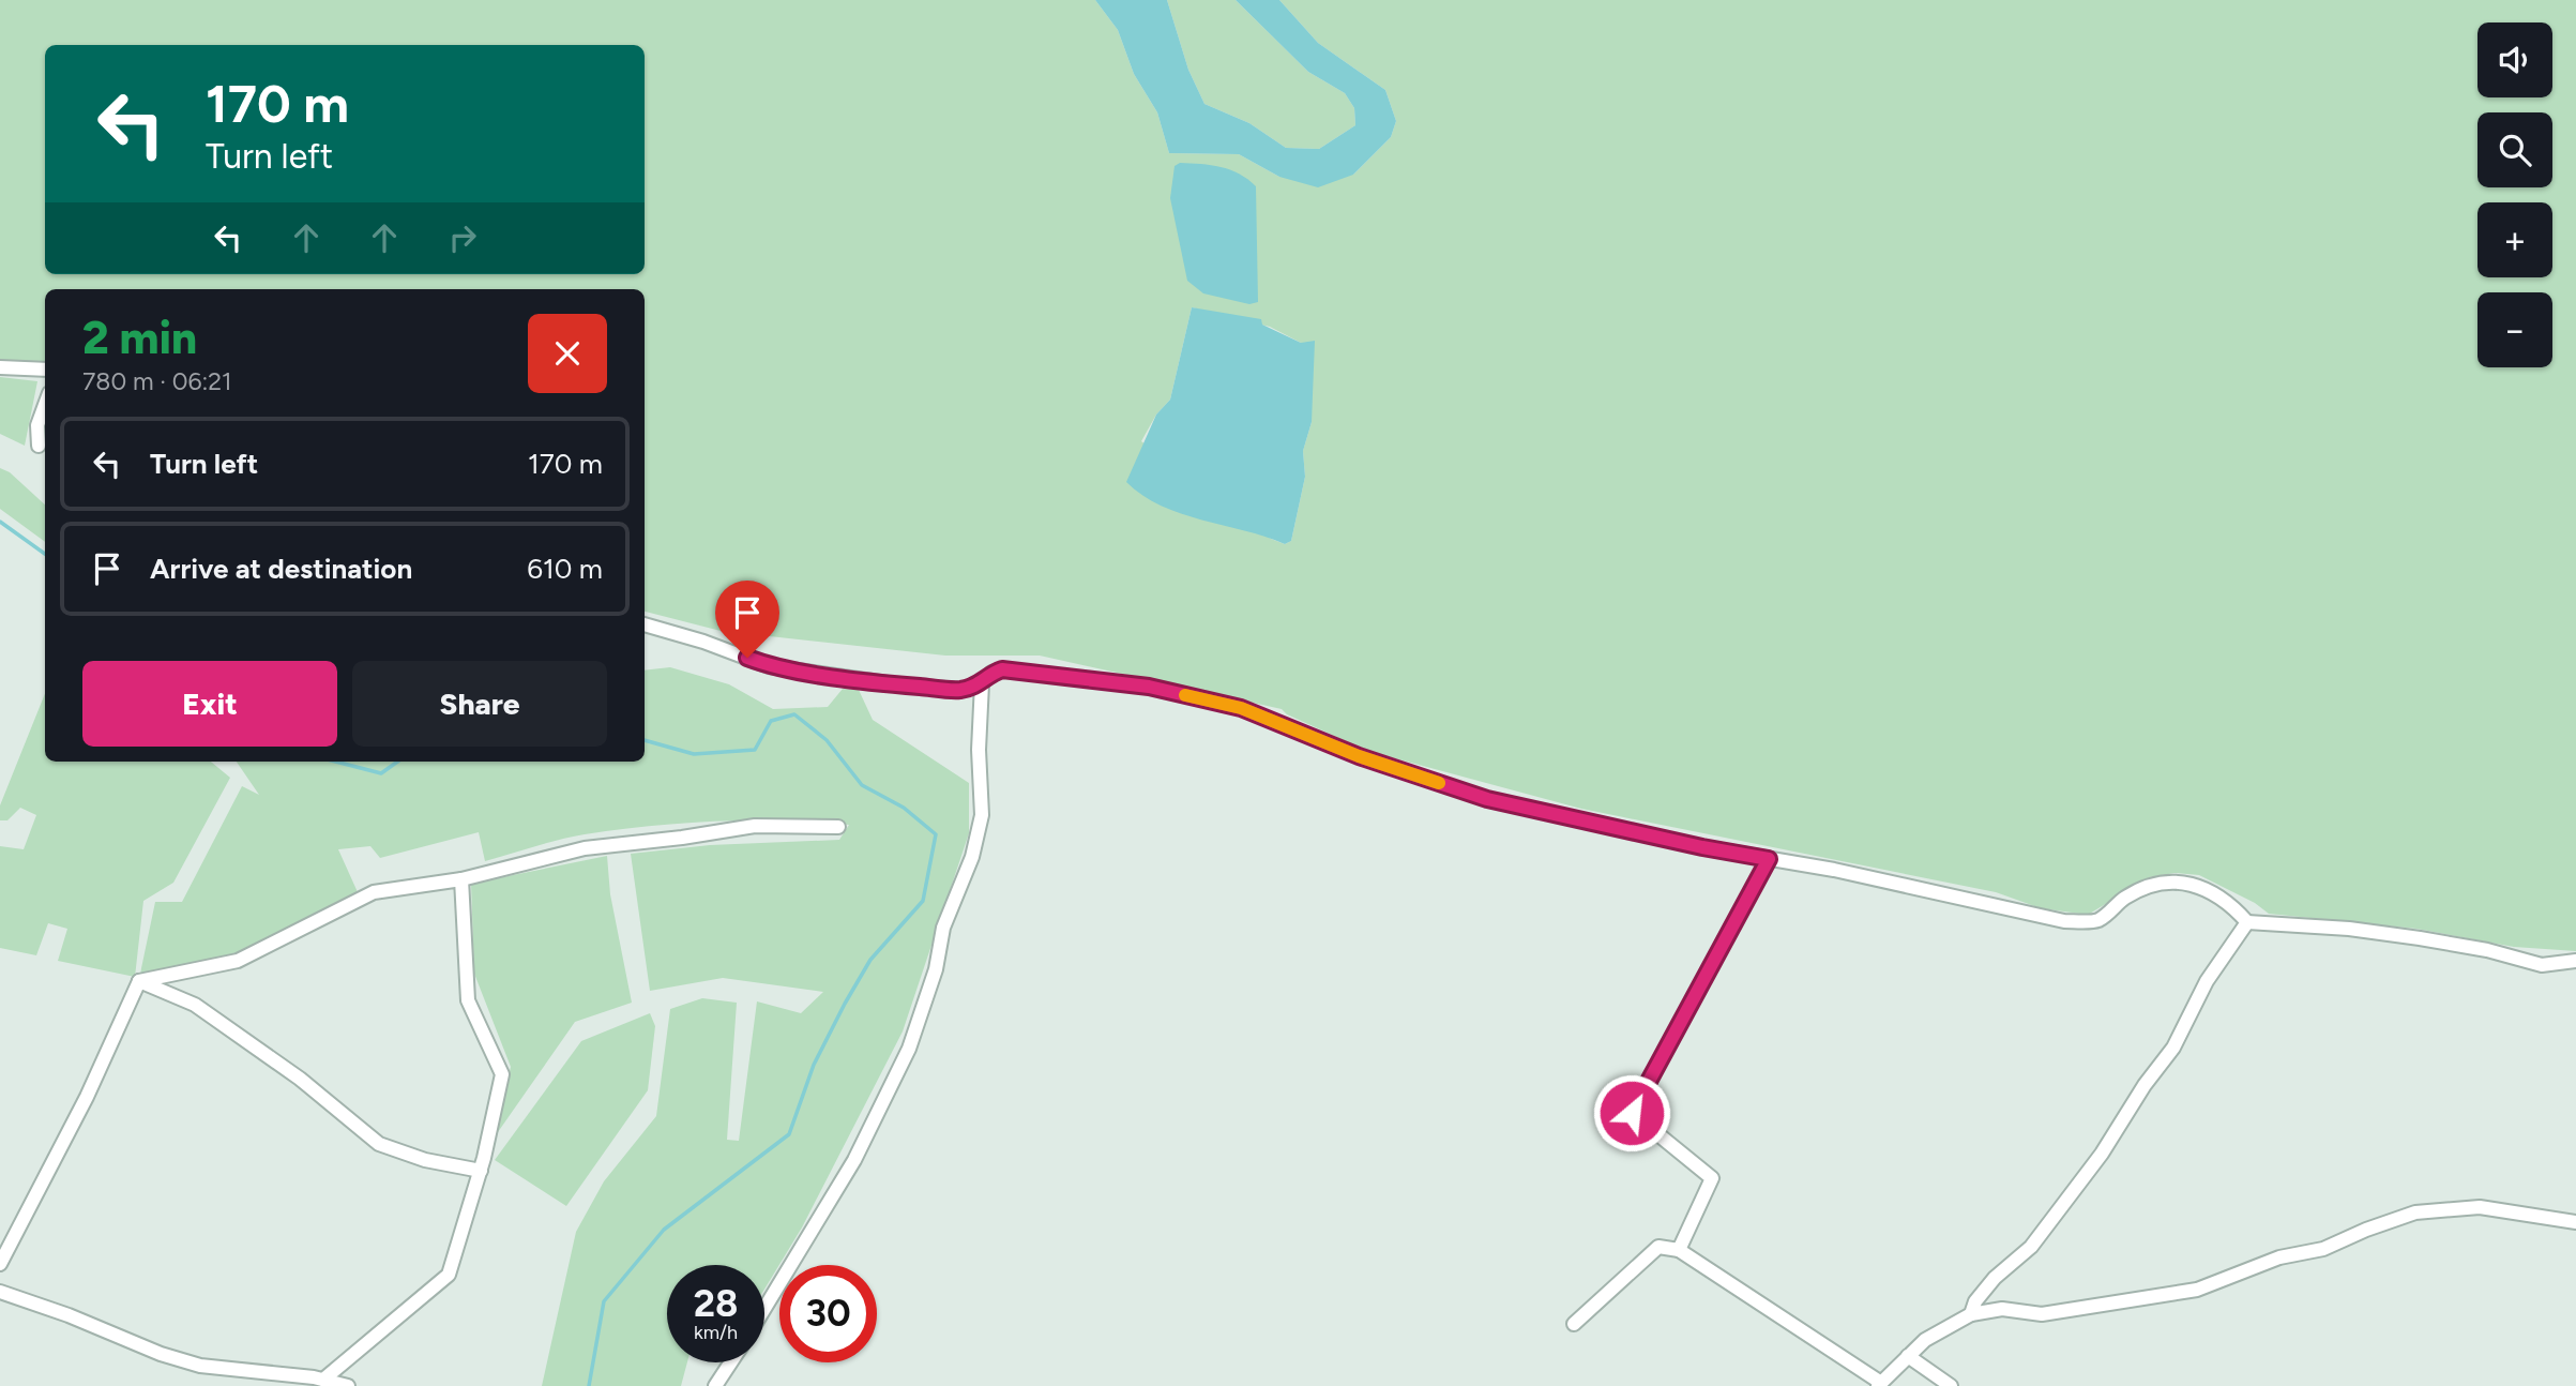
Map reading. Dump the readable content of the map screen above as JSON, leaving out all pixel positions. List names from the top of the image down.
{
  "page": {
    "map_buttons": ["+", "−"],
    "turn": ["170 m", "Turn left"],
    "heading": ["2 min", "780 m · 06:21"],
    "list": [
      {
        "name": "Turn left",
        "value": "170 m"
      },
      {
        "name": "Arrive at destination",
        "value": "610 m"
      }
    ],
    "buttons": ["Exit", "Share"],
    "speed": "28 km/h",
    "limit": "30"
  }
}
